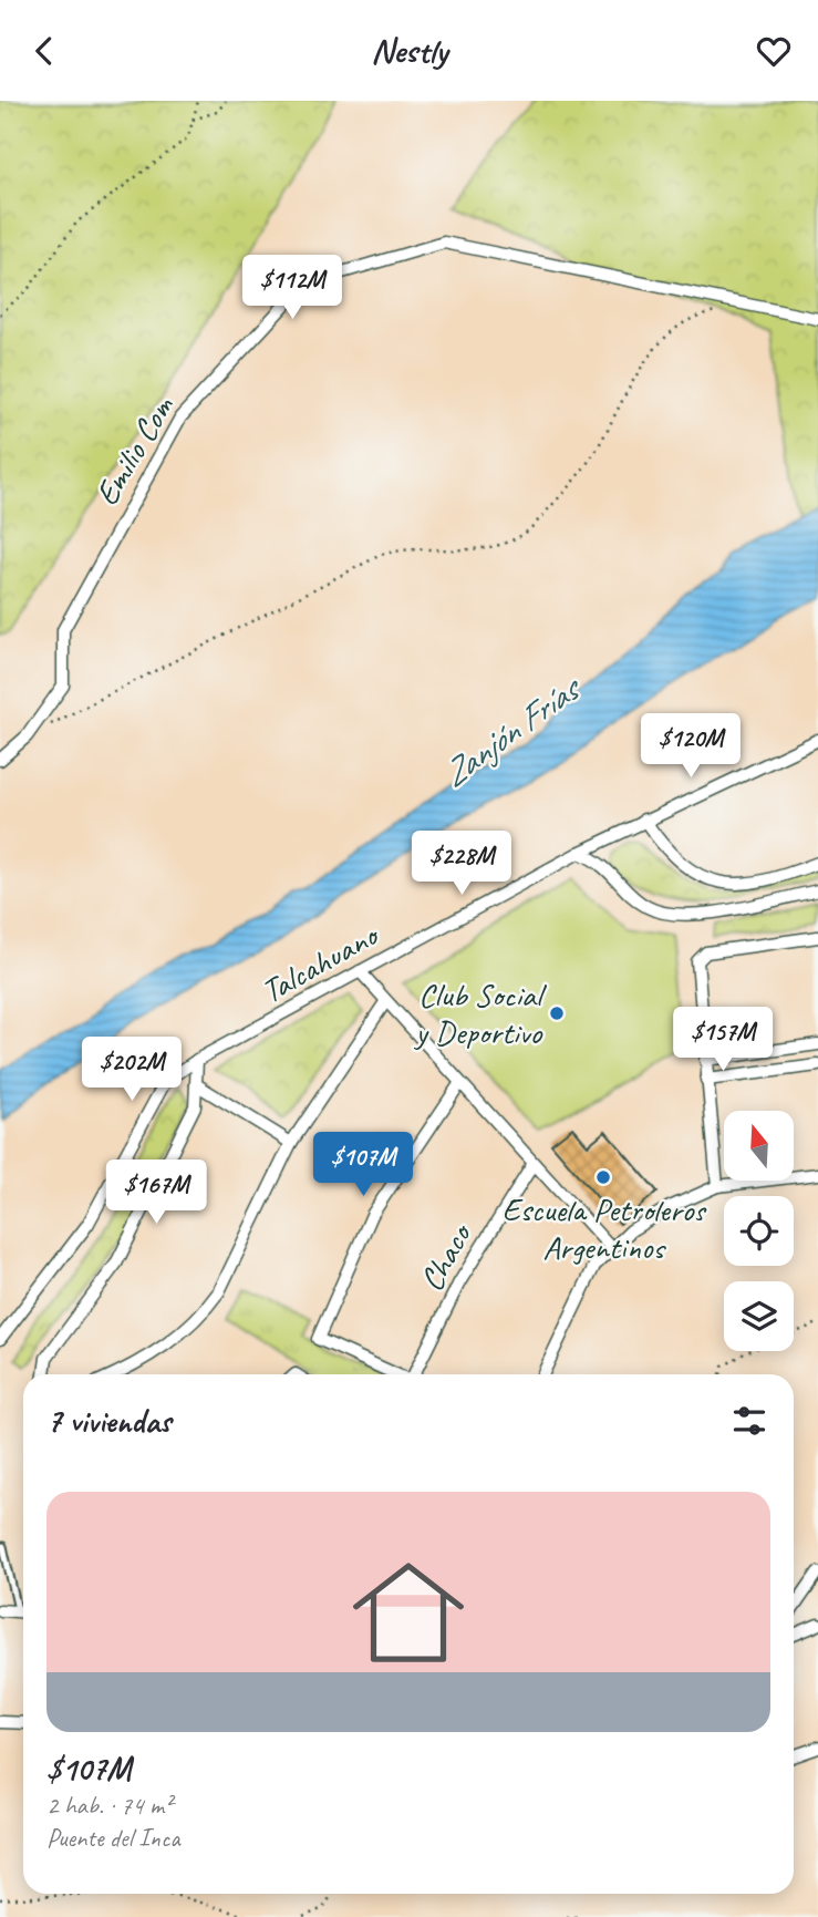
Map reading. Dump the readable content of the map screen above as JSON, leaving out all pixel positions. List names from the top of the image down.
{
  "streets": {
    "street": ["Emilio Com", "Talcahuano", "Chaco"]
  },
  "water": ["Zanjón Frías"],
  "places": ["Club Social y Deportivo", "Escuela Petroleros Argentinos"],
  "north": "top",
  "page": {
    "header": "Nestly",
    "price": [
      "$112M",
      "$120M",
      "$228M",
      "$157M",
      "$202M",
      "$107M",
      "$167M"
    ],
    "heading": "7 viviendas",
    "list": [
      {
        "name": "$107M",
        "note": "2 hab. · 74 m² · Puente del Inca"
      }
    ]
  }
}
